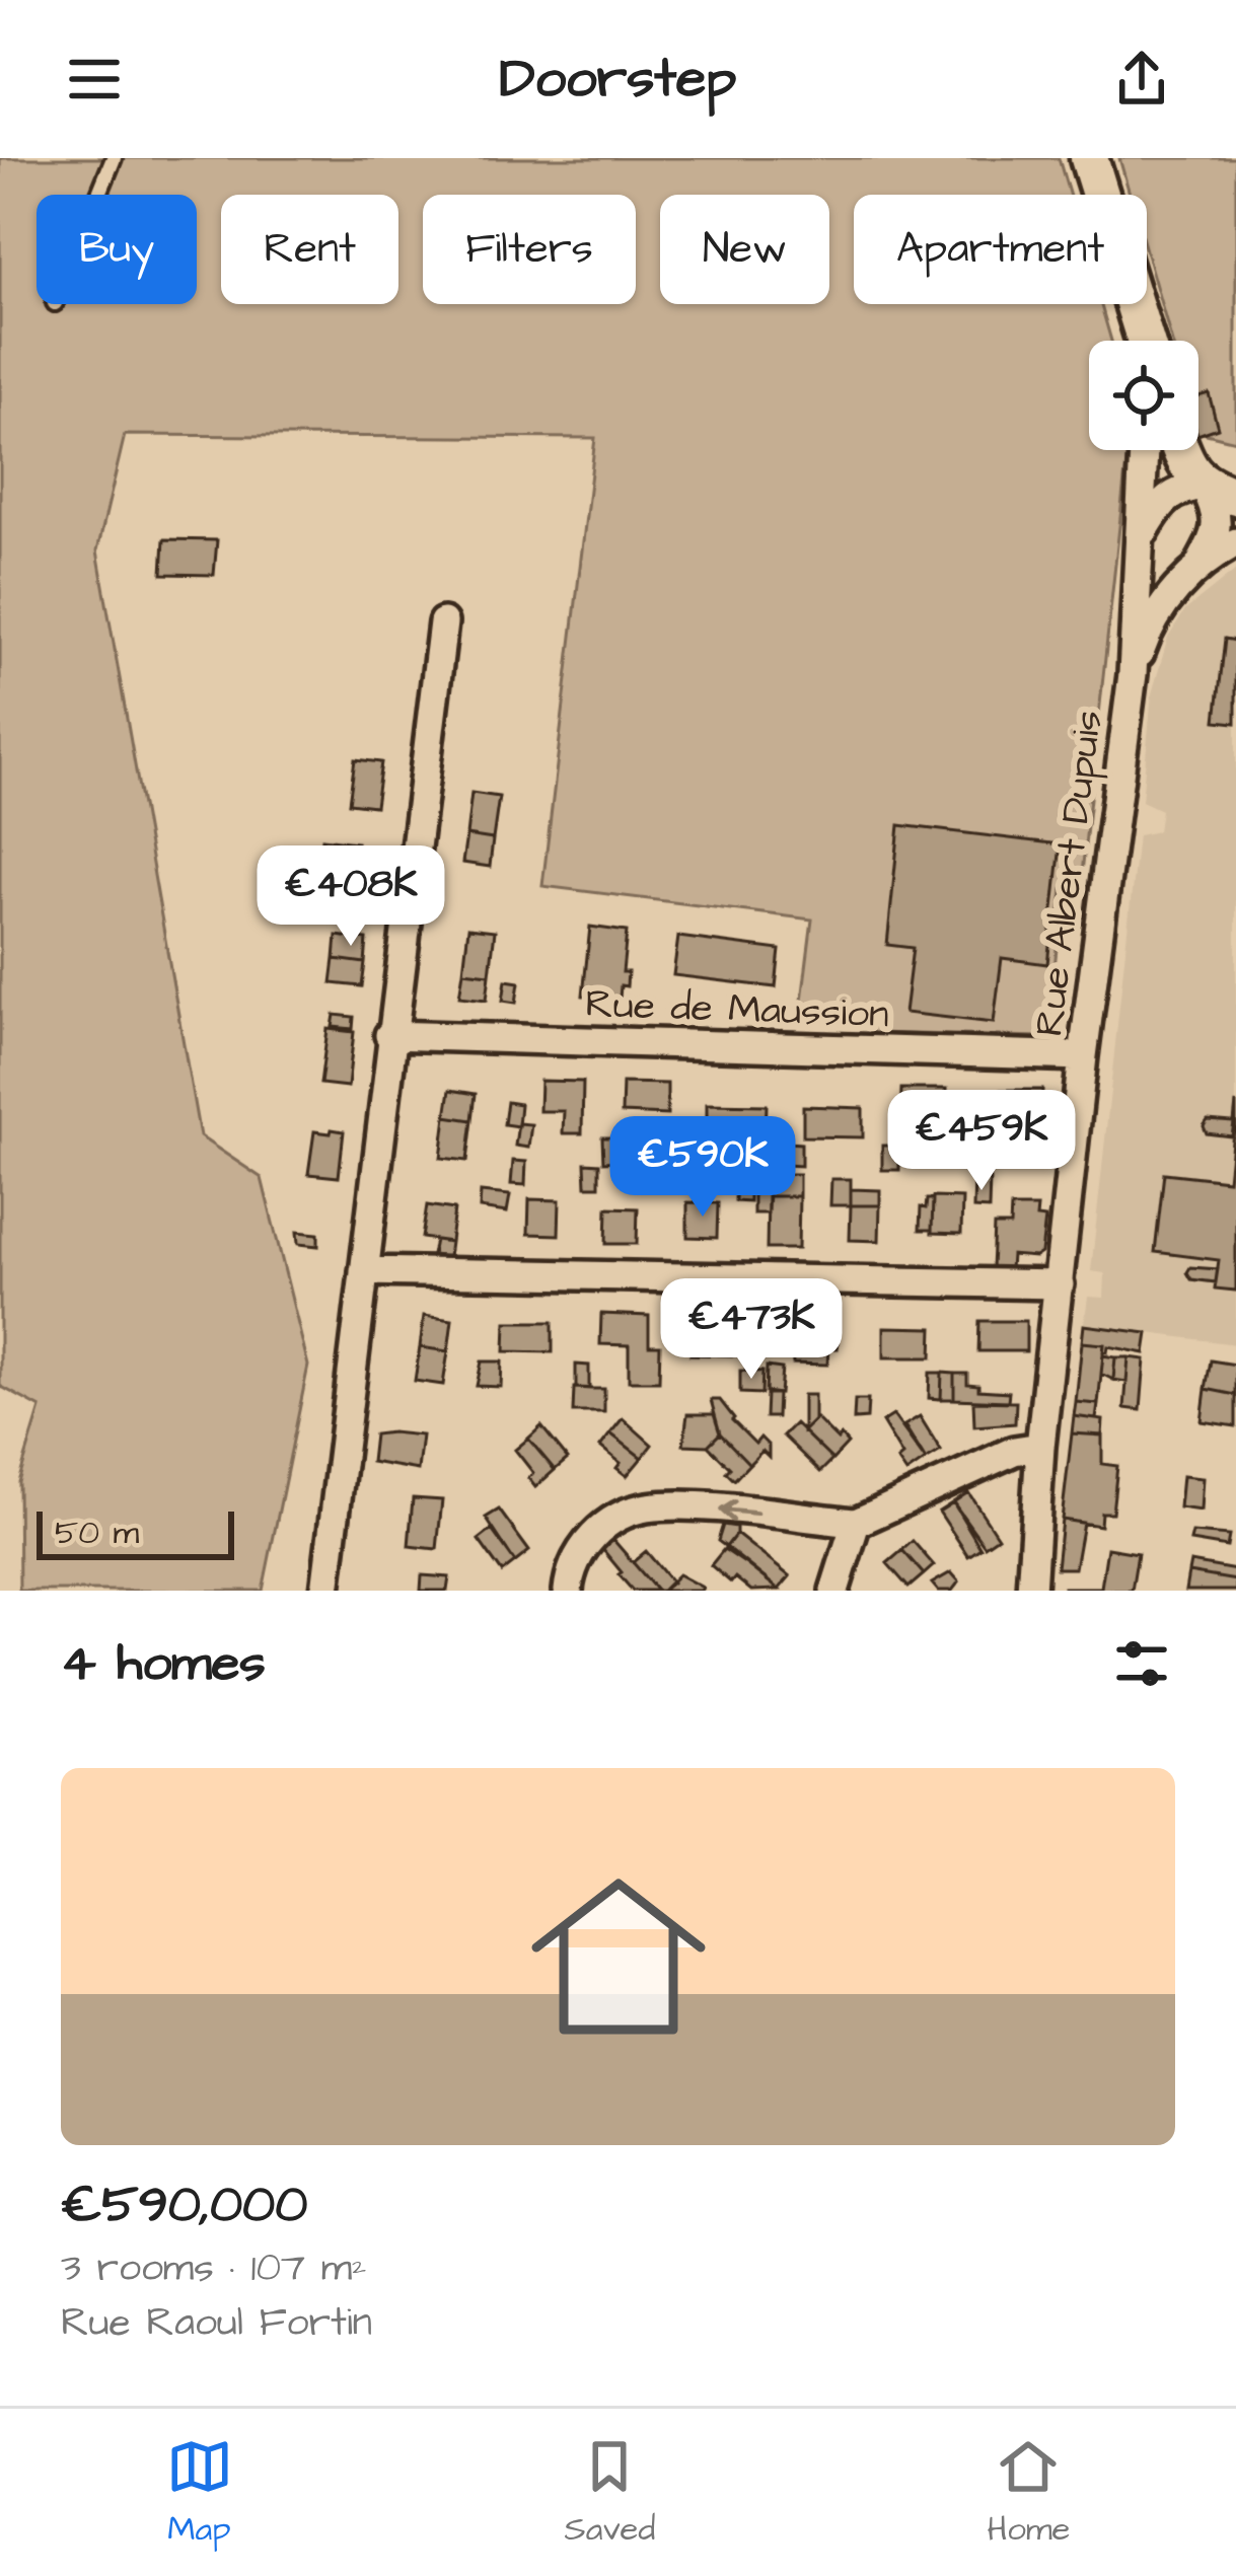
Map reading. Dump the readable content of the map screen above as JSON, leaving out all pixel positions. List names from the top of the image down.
{
  "streets": {
    "street": ["Rue Albert Dupuis", "Rue de Maussion"]
  },
  "crossings": [
    ["Rue Albert Dupuis", "Rue de Maussion"]
  ],
  "scale_bar": "50 m",
  "page": {
    "header": "Doorstep",
    "chip": [
      "Buy",
      "Rent",
      "Filters",
      "New",
      "Apartment"
    ],
    "price": [
      "€408K",
      "€459K",
      "€590K",
      "€473K"
    ],
    "scale": "50 m",
    "heading": "4 homes",
    "list": [
      {
        "name": "€590,000",
        "note": "3 rooms · 107 m² · Rue Raoul Fortin"
      }
    ],
    "tabs": ["Map", "Saved", "Home"]
  }
}
